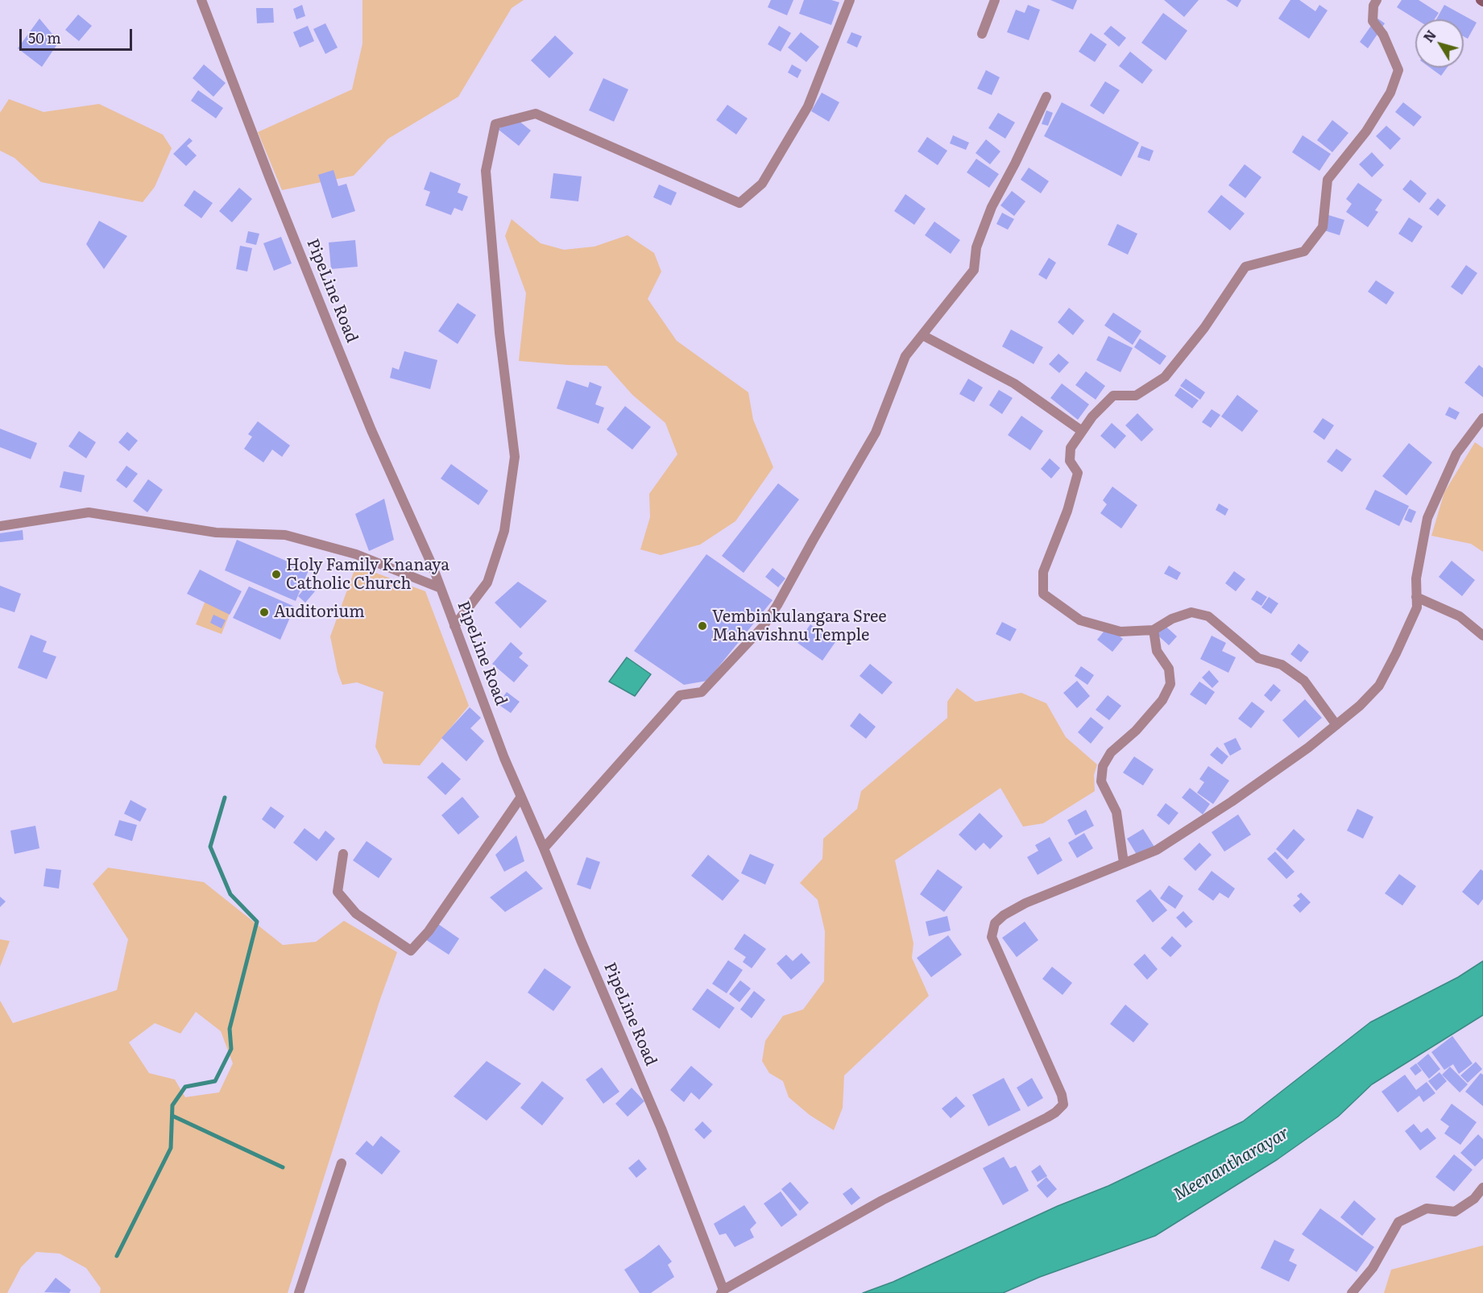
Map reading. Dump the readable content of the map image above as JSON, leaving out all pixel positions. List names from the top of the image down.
{
  "streets": {
    "street": ["PipeLine Road"]
  },
  "water": ["Meenantharayar"],
  "places": ["Holy Family Knanaya Catholic Church", "Auditorium", "Vembinkulangara Sree Mahavishnu Temple"],
  "scale_bar": "50 m",
  "north": "top left"
}
